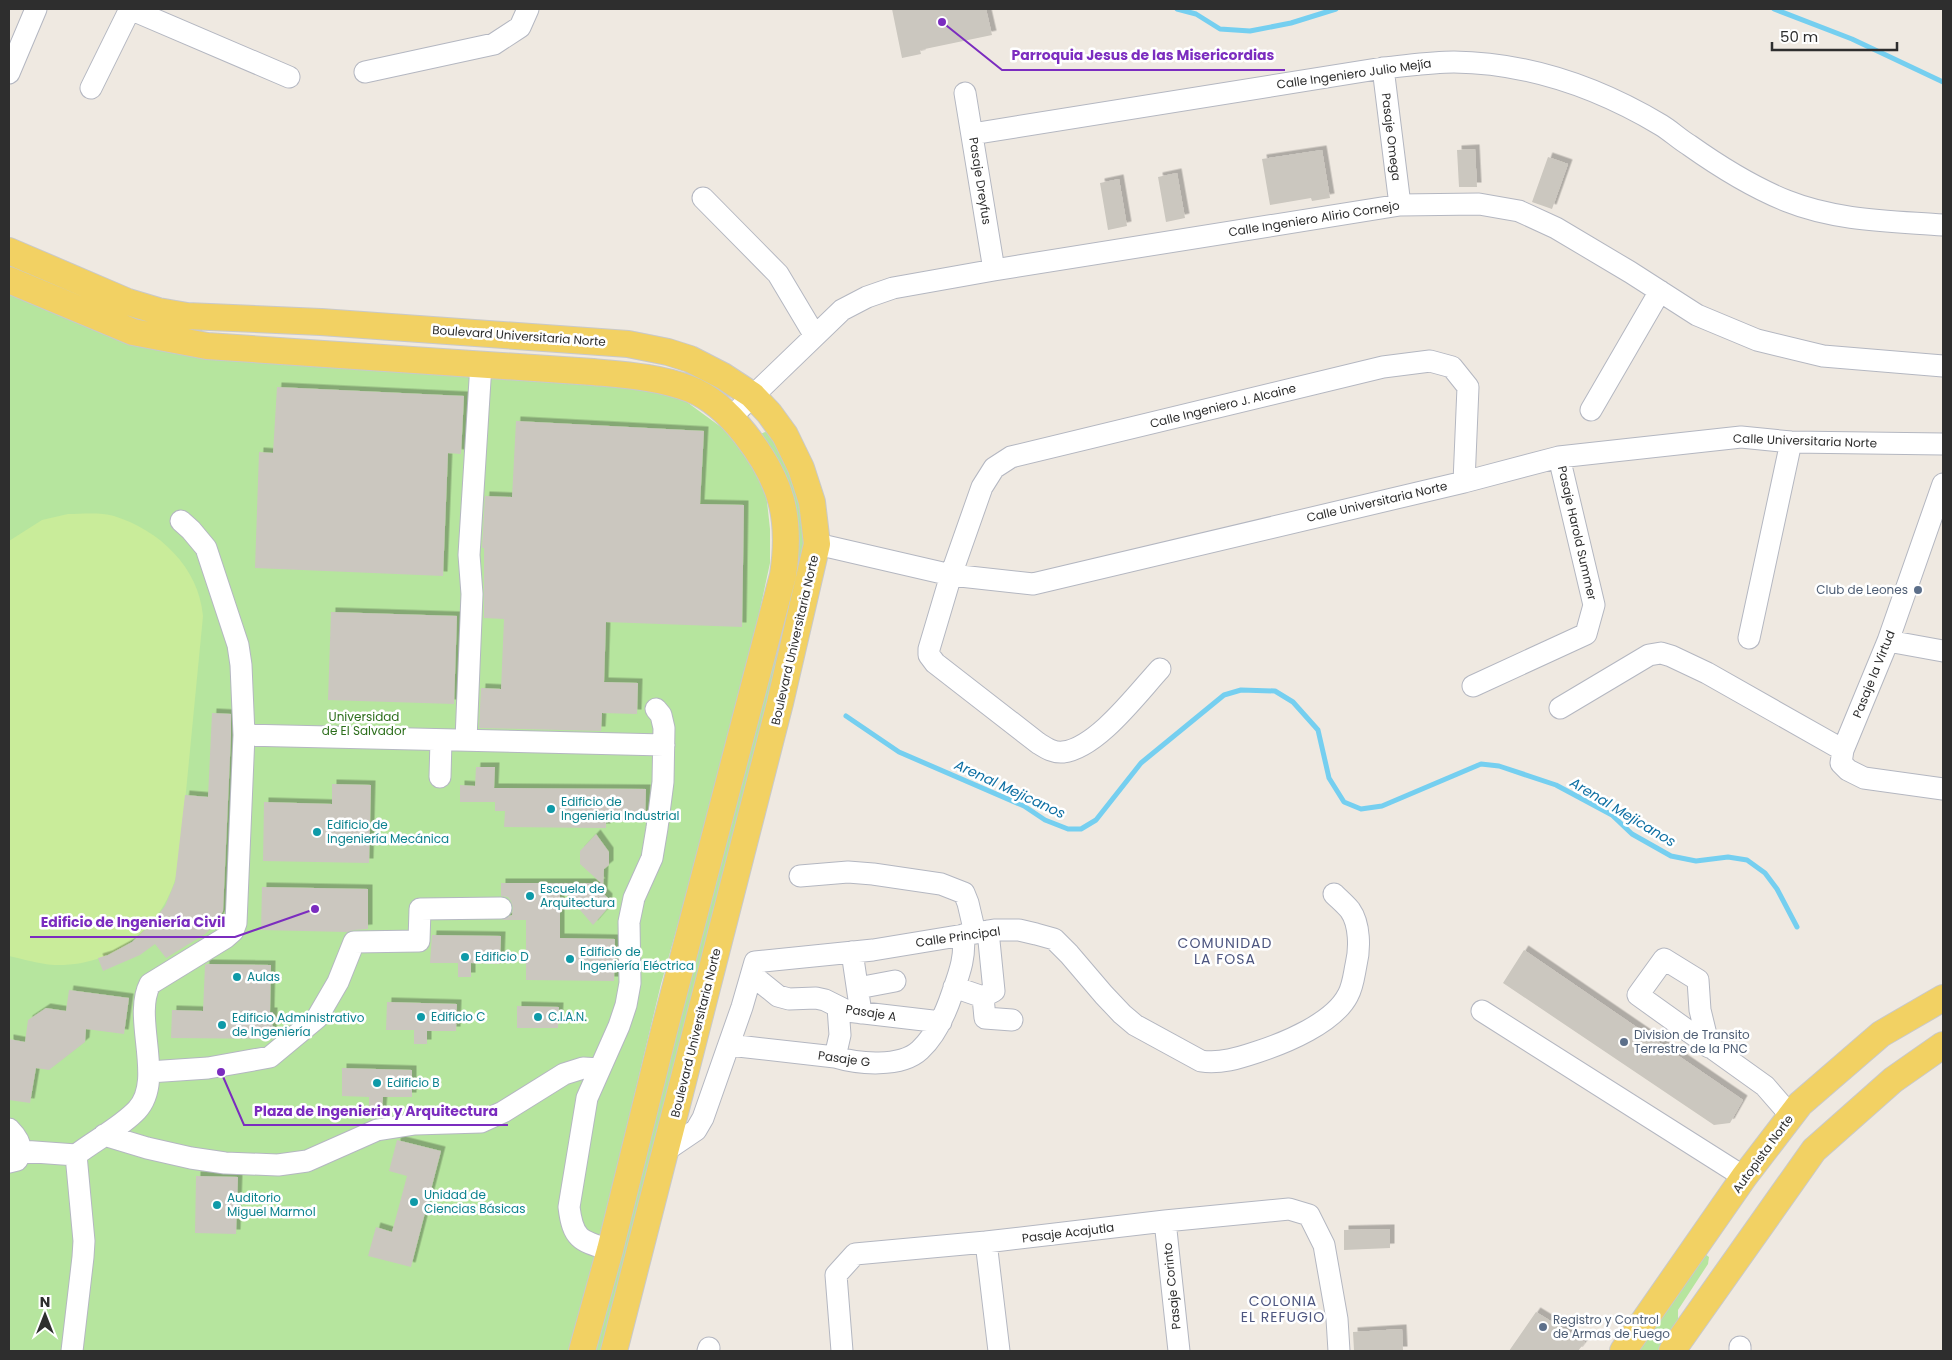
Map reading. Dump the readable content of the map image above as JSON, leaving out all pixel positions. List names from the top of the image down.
{
  "streets": {
    "main road": ["Boulevard Universitaria Norte", "Autopista Norte"],
    "street": [
      "Calle Ingeniero Julio Mejía",
      "Pasaje Omega",
      "Pasaje Dreyfus",
      "Calle Ingeniero Alirio Cornejo",
      "Calle Ingeniero J. Alcaine",
      "Calle Universitaria Norte",
      "Pasaje Harold Summer",
      "Pasaje la Virtud",
      "Calle Principal",
      "Pasaje A",
      "Pasaje G",
      "Pasaje Acajutla",
      "Pasaje Corinto"
    ]
  },
  "crossings": [
    ["Calle Ingeniero Julio Mejía", "Pasaje Omega"],
    ["Calle Ingeniero Julio Mejía", "Pasaje Dreyfus"],
    ["Pasaje Omega", "Calle Ingeniero Alirio Cornejo"],
    ["Pasaje Dreyfus", "Calle Ingeniero Alirio Cornejo"],
    ["Calle Ingeniero Alirio Cornejo", "Boulevard Universitaria Norte"],
    ["Boulevard Universitaria Norte", "Calle Universitaria Norte"],
    ["Boulevard Universitaria Norte", "Calle Principal"],
    ["Calle Ingeniero J. Alcaine", "Calle Universitaria Norte"],
    ["Calle Universitaria Norte", "Pasaje Harold Summer"],
    ["Calle Principal", "Pasaje A"],
    ["Calle Principal", "Pasaje G"],
    ["Pasaje A", "Pasaje G"],
    ["Pasaje Acajutla", "Pasaje Corinto"]
  ],
  "districts": ["COMUNIDAD LA FOSA", "COLONIA EL REFUGIO"],
  "water": ["Arenal Mejicanos"],
  "parks": ["Universidad de El Salvador"],
  "places": [
    "Parroquia Jesus de las Misericordias",
    "Club de Leones",
    "Edificio de Ingenieria Industrial",
    "Edificio de Ingeniería Mecánica",
    "Escuela de Arquitectura",
    "Edificio de Ingeniería Civil",
    "Edificio D",
    "Edificio de Ingeniería Eléctrica",
    "Aulas",
    "Edificio C",
    "C.I.A.N.",
    "Edificio Administrativo de Ingeniería",
    "Division de Transito Terrestre de la PNC",
    "Plaza de Ingenieria y Arquitectura",
    "Edificio B",
    "Unidad de Ciencias Básicas",
    "Auditorio Miguel Marmol",
    "Registro y Control de Armas de Fuego"
  ],
  "scale_bar": "50 m",
  "north": "top"
}
